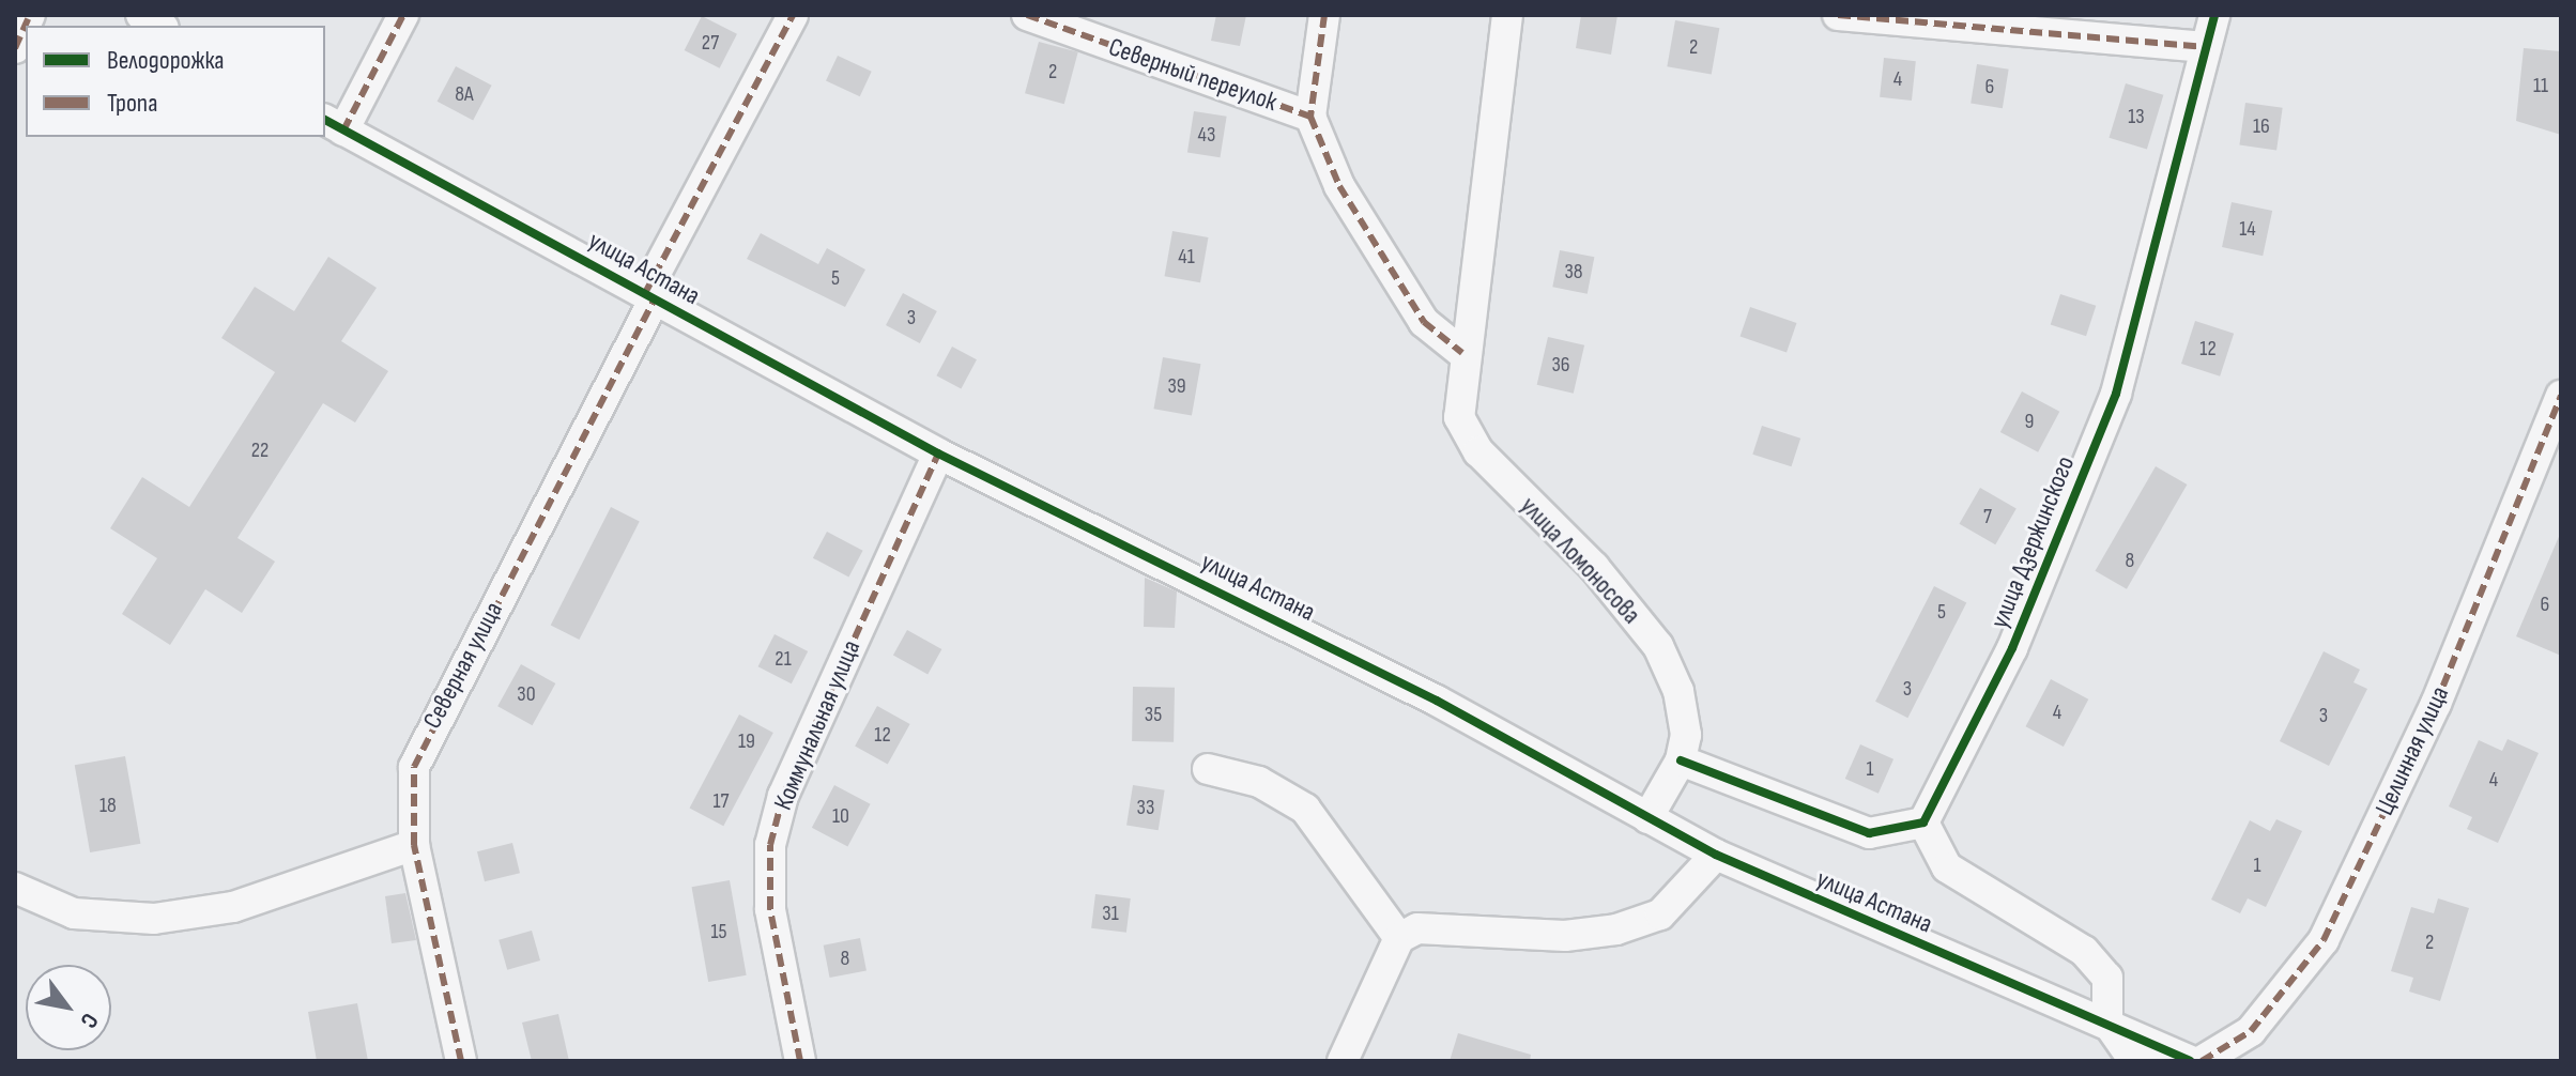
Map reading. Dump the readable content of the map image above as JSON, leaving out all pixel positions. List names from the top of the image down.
{
  "streets": {
    "street": [
      "Северный переулок",
      "улица Астана",
      "улица Дзержинского",
      "улица Ломоносова",
      "Северная улица",
      "Коммунальная улица",
      "Целинная улица"
    ]
  },
  "crossings": [
    ["улица Астана", "улица Ломоносова"],
    ["улица Астана", "Северная улица"],
    ["улица Астана", "Коммунальная улица"]
  ],
  "house_numbers": [
    "27",
    "2",
    "2",
    "4",
    "11",
    "6",
    "8А",
    "13",
    "16",
    "43",
    "14",
    "41",
    "38",
    "5",
    "3",
    "12",
    "36",
    "39",
    "9",
    "22",
    "7",
    "8",
    "6",
    "5",
    "21",
    "3",
    "30",
    "4",
    "35",
    "3",
    "12",
    "19",
    "1",
    "4",
    "17",
    "18",
    "33",
    "10",
    "1",
    "31",
    "15",
    "2",
    "8"
  ],
  "legend": ["Велодорожка", "Тропа"],
  "north": "bottom right"
}
